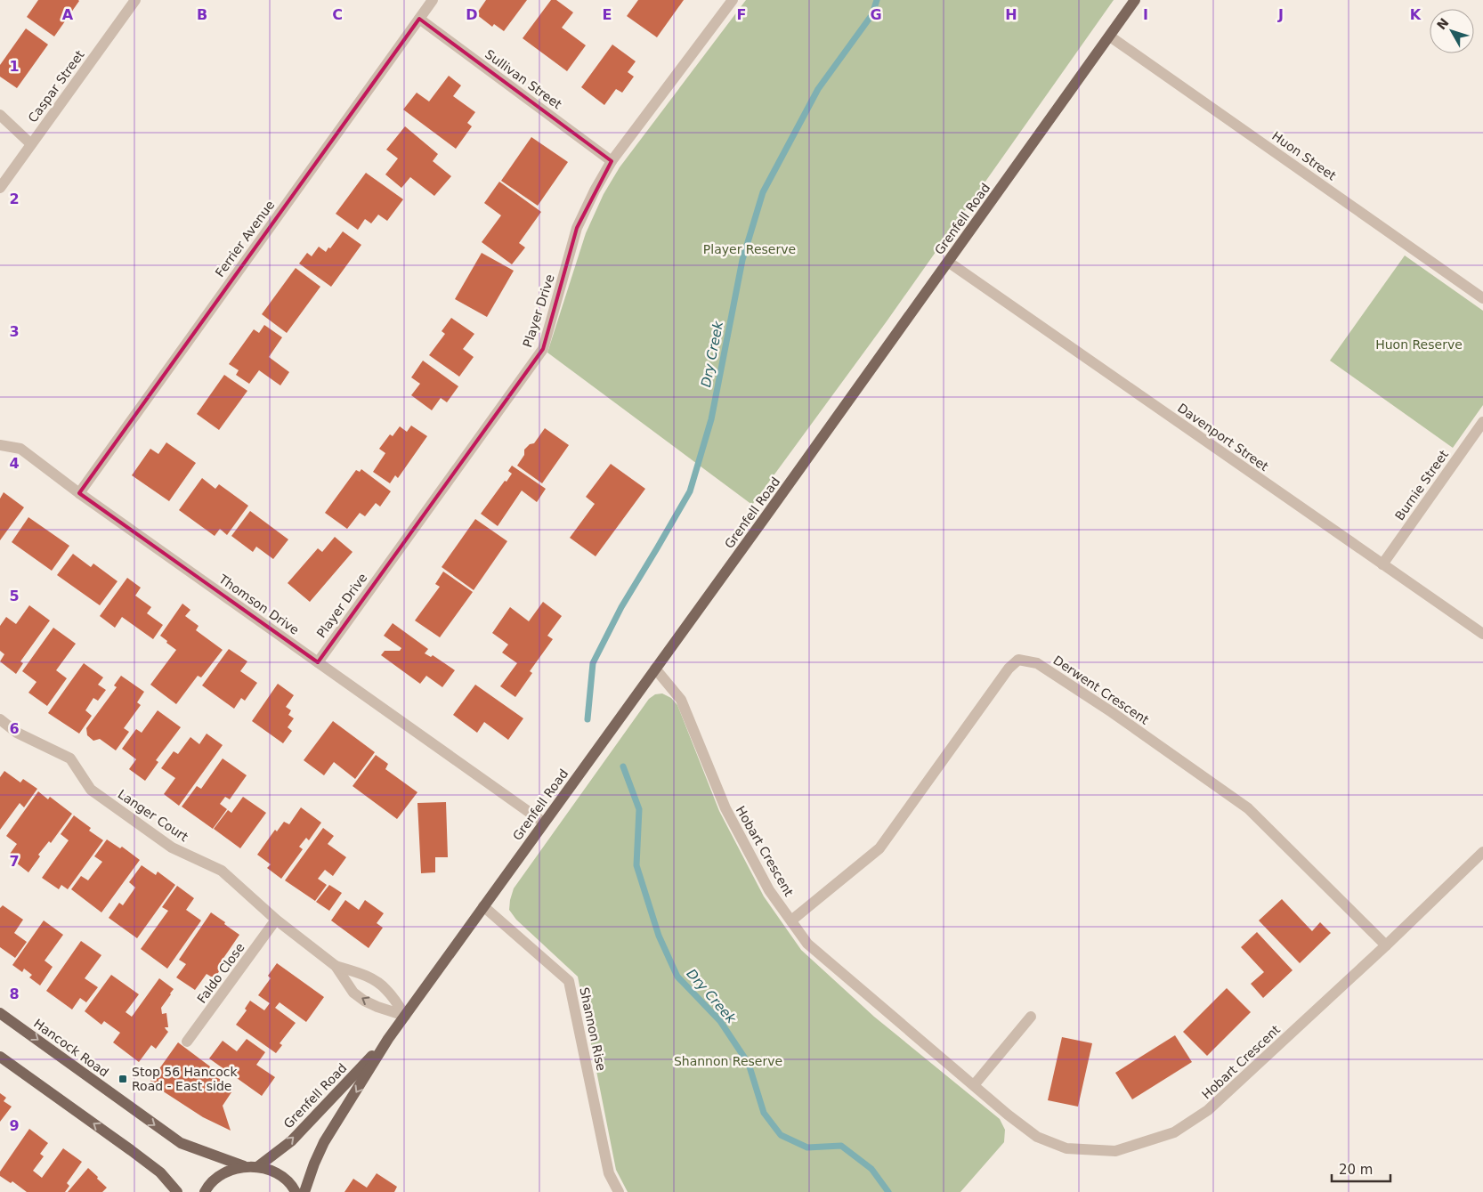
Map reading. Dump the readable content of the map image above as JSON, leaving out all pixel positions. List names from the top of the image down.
{
  "streets": {
    "main road": ["Grenfell Road", "Hancock Road"],
    "street": [
      "Sullivan Street",
      "Caspar Street",
      "Huon Street",
      "Ferrier Avenue",
      "Player Drive",
      "Davenport Street",
      "Burnie Street",
      "Thomson Drive",
      "Derwent Crescent",
      "Langer Court",
      "Hobart Crescent",
      "Faldo Close",
      "Shannon Rise"
    ]
  },
  "crossings": [
    ["Sullivan Street", "Ferrier Avenue"],
    ["Sullivan Street", "Player Drive"],
    ["Huon Street", "Grenfell Road"],
    ["Grenfell Road", "Davenport Street"],
    ["Grenfell Road", "Thomson Drive"],
    ["Grenfell Road", "Langer Court"],
    ["Grenfell Road", "Hobart Crescent"],
    ["Grenfell Road", "Shannon Rise"],
    ["Ferrier Avenue", "Thomson Drive"],
    ["Player Drive", "Thomson Drive"],
    ["Davenport Street", "Burnie Street"],
    ["Derwent Crescent", "Hobart Crescent"],
    ["Langer Court", "Faldo Close"]
  ],
  "water": ["Dry Creek"],
  "parks": ["Player Reserve", "Huon Reserve", "Shannon Reserve"],
  "places": {
    "transit": ["Stop 56 Hancock Road - East side"]
  },
  "scale_bar": "20 m",
  "north": "top left",
  "grid": {
    "columns": [
      "A",
      "B",
      "C",
      "D",
      "E",
      "F",
      "G",
      "H",
      "I",
      "J",
      "K"
    ],
    "rows": [
      "1",
      "2",
      "3",
      "4",
      "5",
      "6",
      "7",
      "8",
      "9"
    ]
  }
}
